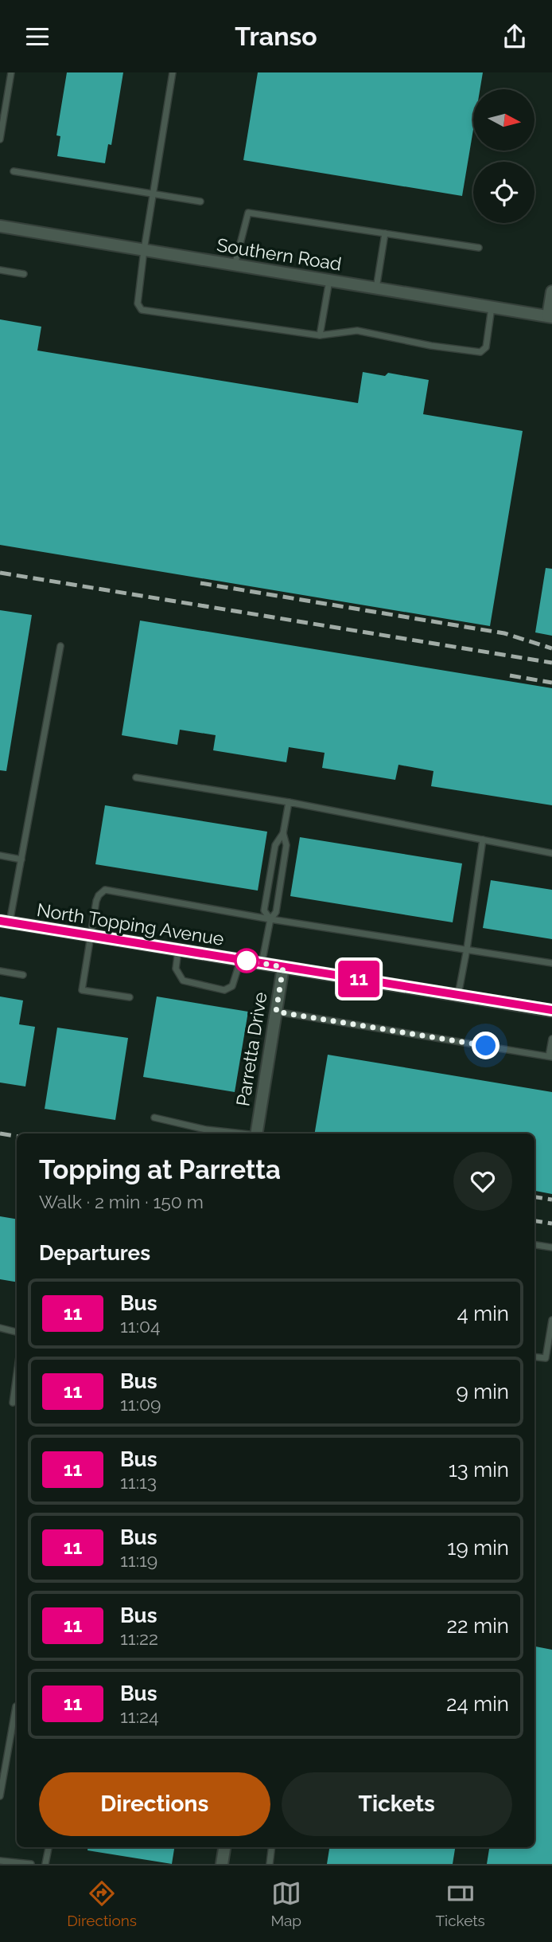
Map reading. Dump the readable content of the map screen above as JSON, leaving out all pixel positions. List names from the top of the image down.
{
  "streets": {
    "street": ["Southern Road", "North Topping Avenue", "Parretta Drive"]
  },
  "crossings": [
    ["North Topping Avenue", "Parretta Drive"]
  ],
  "lines": ["bus line 11"],
  "north": "right",
  "page": {
    "header": "Transo",
    "on_map": "11",
    "heading": [
      ["Topping at Parretta", "Walk · 2 min · 150 m"],
      "Departures"
    ],
    "list": [
      {
        "mark": "11",
        "name": "Bus",
        "note": "11:04",
        "value": "4 min"
      },
      {
        "mark": "11",
        "name": "Bus",
        "note": "11:09",
        "value": "9 min"
      },
      {
        "mark": "11",
        "name": "Bus",
        "note": "11:13",
        "value": "13 min"
      },
      {
        "mark": "11",
        "name": "Bus",
        "note": "11:19",
        "value": "19 min"
      },
      {
        "mark": "11",
        "name": "Bus",
        "note": "11:22",
        "value": "22 min"
      },
      {
        "mark": "11",
        "name": "Bus",
        "note": "11:24",
        "value": "24 min"
      }
    ],
    "buttons": ["Directions", "Tickets"],
    "tabs": ["Directions", "Map", "Tickets"]
  }
}
